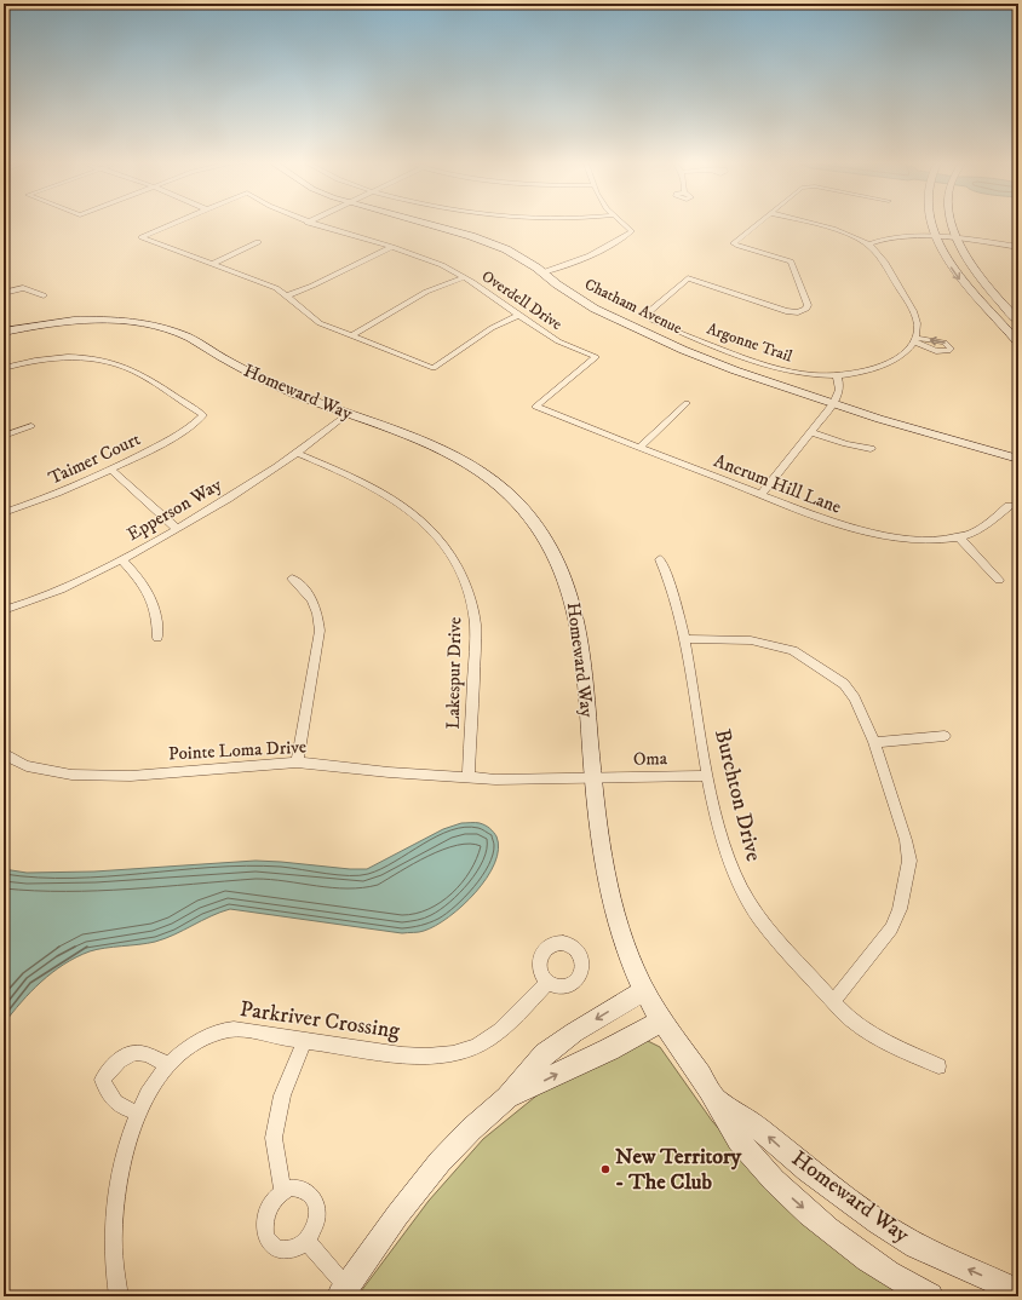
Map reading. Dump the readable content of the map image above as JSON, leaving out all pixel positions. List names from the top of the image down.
{
  "streets": {
    "street": [
      "Overdell Drive",
      "Chatham Avenue",
      "Argonne Trail",
      "Homeward Way",
      "Taimer Court",
      "Ancrum Hill Lane",
      "Epperson Way",
      "Lakespur Drive",
      "Pointe Loma Drive",
      "Oma",
      "Burchton Drive",
      "Parkriver Crossing"
    ]
  },
  "crossings": [
    ["Overdell Drive", "Ancrum Hill Lane"],
    ["Homeward Way", "Epperson Way"],
    ["Homeward Way", "Pointe Loma Drive"],
    ["Homeward Way", "Oma"],
    ["Epperson Way", "Lakespur Drive"],
    ["Lakespur Drive", "Pointe Loma Drive"],
    ["Pointe Loma Drive", "Oma"],
    ["Oma", "Burchton Drive"]
  ],
  "places": ["New Territory - The Club"]
}
